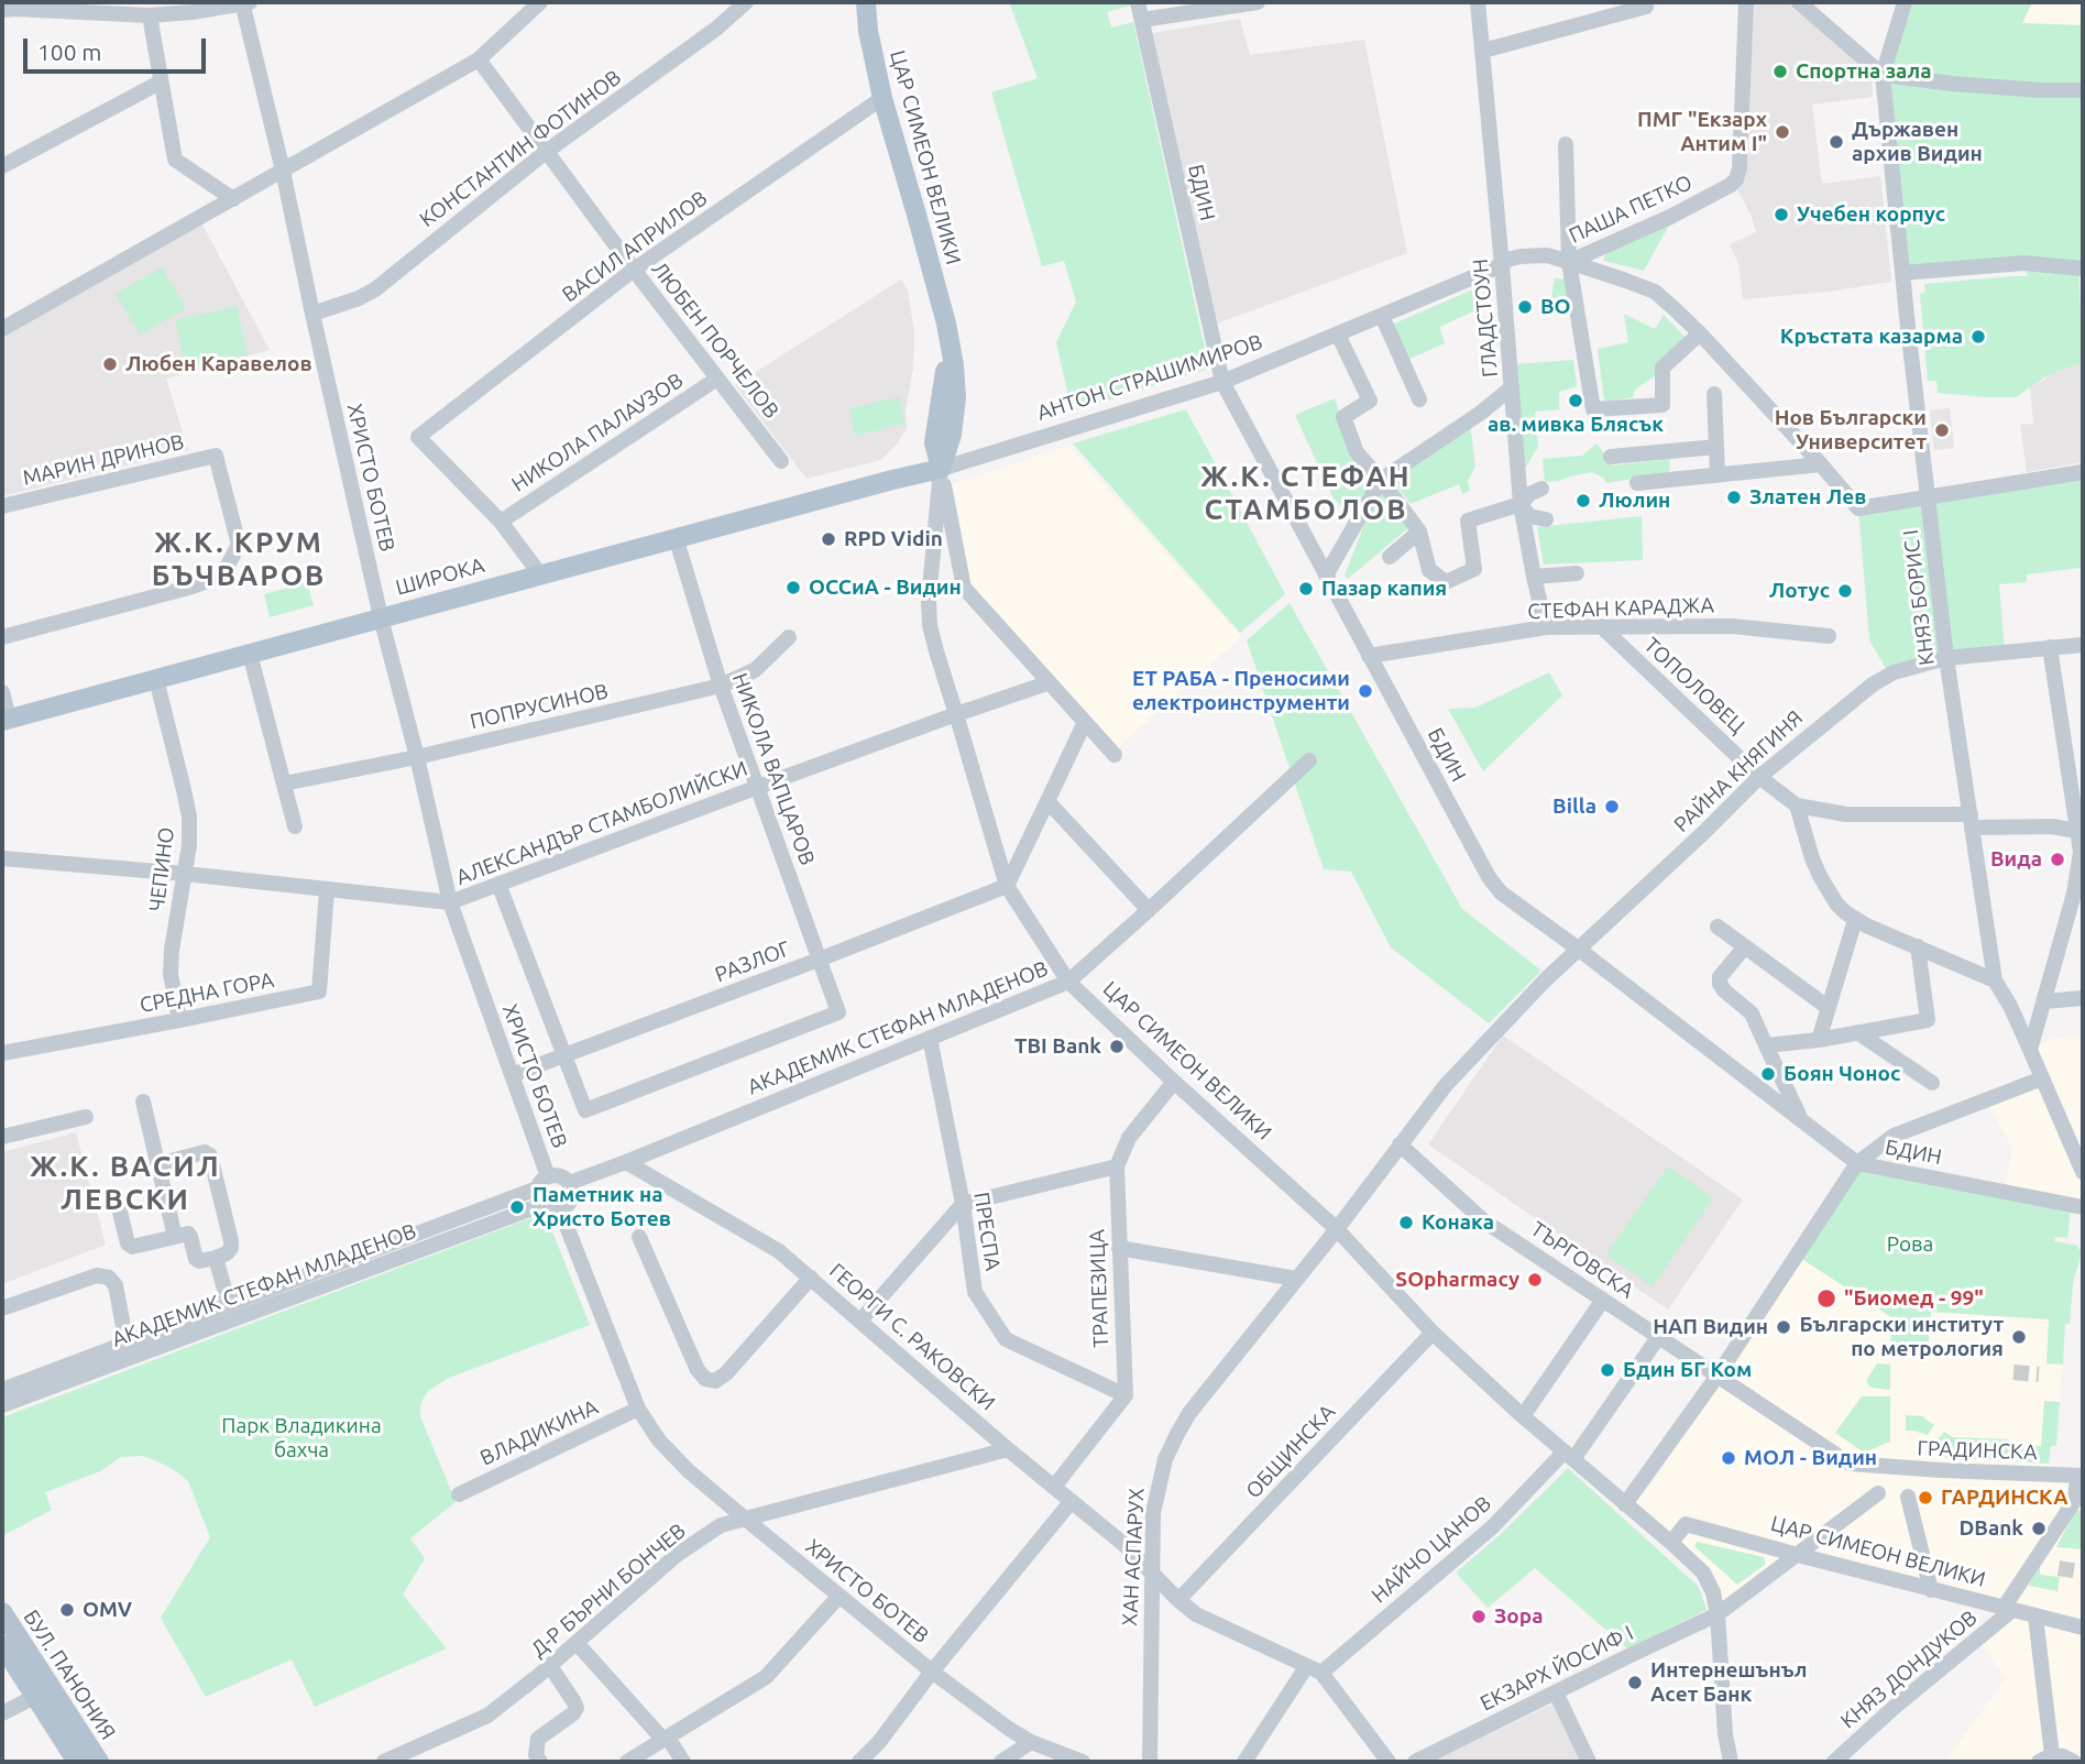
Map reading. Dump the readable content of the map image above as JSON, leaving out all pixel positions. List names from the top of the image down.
{
  "streets": {
    "main road": [
      "ЦАР СИМЕОН ВЕЛИКИ",
      "АНТОН СТРАШИМИРОВ",
      "ШИРОКА",
      "БУЛ. ПАНОНИЯ"
    ],
    "street": [
      "КОНСТАНТИН ФОТИНОВ",
      "БДИН",
      "ПАША ПЕТКО",
      "ВАСИЛ АПРИЛОВ",
      "ГЛАДСТОУН",
      "ЛЮБЕН ПОРЧЕЛОВ",
      "НИКОЛА ПАЛАУЗОВ",
      "МАРИН ДРИНОВ",
      "ХРИСТО БОТЕВ",
      "КНЯЗ БОРИС I",
      "СТЕФАН КАРАДЖА",
      "ТОПОЛОВЕЦ",
      "ПОПРУСИНОВ",
      "НИКОЛА ВАПЦАРОВ",
      "РАЙНА КНЯГИНЯ",
      "АЛЕКСАНДЪР СТАМБОЛИЙСКИ",
      "ЧЕПИНО",
      "РАЗЛОГ",
      "СРЕДНА ГОРА",
      "АКАДЕМИК СТЕФАН МЛАДЕНОВ",
      "ПРЕСПА",
      "ТЪРГОВСКА",
      "ТРАПЕЗИЦА",
      "ГЕОРГИ С. РАКОВСКИ",
      "ВЛАДИКИНА",
      "ГРАДИНСКА",
      "ОБЩИНСКА",
      "НАЙЧО ЦАНОВ",
      "ХАН АСПАРУХ",
      "Д-Р БЪРНИ БОНЧЕВ",
      "ЕКЗАРХ ЙОСИФ I",
      "КНЯЗ ДОНДУКОВ"
    ]
  },
  "crossings": [
    ["КОНСТАНТИН ФОТИНОВ", "ЛЮБЕН ПОРЧЕЛОВ"],
    ["КОНСТАНТИН ФОТИНОВ", "ХРИСТО БОТЕВ"],
    ["ЦАР СИМЕОН ВЕЛИКИ", "ВАСИЛ АПРИЛОВ"],
    ["ЦАР СИМЕОН ВЕЛИКИ", "АНТОН СТРАШИМИРОВ"],
    ["ЦАР СИМЕОН ВЕЛИКИ", "АЛЕКСАНДЪР СТАМБОЛИЙСКИ"],
    ["ЦАР СИМЕОН ВЕЛИКИ", "РАЗЛОГ"],
    ["ЦАР СИМЕОН ВЕЛИКИ", "АКАДЕМИК СТЕФАН МЛАДЕНОВ"],
    ["ЦАР СИМЕОН ВЕЛИКИ", "ТРАПЕЗИЦА"],
    ["ЦАР СИМЕОН ВЕЛИКИ", "ОБЩИНСКА"],
    ["ЦАР СИМЕОН ВЕЛИКИ", "НАЙЧО ЦАНОВ"],
    ["ЦАР СИМЕОН ВЕЛИКИ", "ХАН АСПАРУХ"],
    ["ЦАР СИМЕОН ВЕЛИКИ", "ЕКЗАРХ ЙОСИФ I"],
    ["ЦАР СИМЕОН ВЕЛИКИ", "КНЯЗ ДОНДУКОВ"],
    ["БДИН", "АНТОН СТРАШИМИРОВ"],
    ["БДИН", "СТЕФАН КАРАДЖА"],
    ["БДИН", "РАЙНА КНЯГИНЯ"],
    ["ПАША ПЕТКО", "ГЛАДСТОУН"],
    ["ПАША ПЕТКО", "АНТОН СТРАШИМИРОВ"],
    ["ВАСИЛ АПРИЛОВ", "ЛЮБЕН ПОРЧЕЛОВ"],
    ["ВАСИЛ АПРИЛОВ", "НИКОЛА ПАЛАУЗОВ"],
    ["ГЛАДСТОУН", "АНТОН СТРАШИМИРОВ"],
    ["ГЛАДСТОУН", "СТЕФАН КАРАДЖА"],
    ["ЛЮБЕН ПОРЧЕЛОВ", "НИКОЛА ПАЛАУЗОВ"],
    ["АНТОН СТРАШИМИРОВ", "ШИРОКА"],
    ["ХРИСТО БОТЕВ", "ШИРОКА"],
    ["ХРИСТО БОТЕВ", "ПОПРУСИНОВ"],
    ["ХРИСТО БОТЕВ", "АЛЕКСАНДЪР СТАМБОЛИЙСКИ"],
    ["ХРИСТО БОТЕВ", "РАЗЛОГ"],
    ["ХРИСТО БОТЕВ", "АКАДЕМИК СТЕФАН МЛАДЕНОВ"],
    ["ХРИСТО БОТЕВ", "ВЛАДИКИНА"],
    ["ХРИСТО БОТЕВ", "Д-Р БЪРНИ БОНЧЕВ"],
    ["ШИРОКА", "НИКОЛА ВАПЦАРОВ"],
    ["ШИРОКА", "ЧЕПИНО"],
    ["КНЯЗ БОРИС I", "РАЙНА КНЯГИНЯ"],
    ["СТЕФАН КАРАДЖА", "ТОПОЛОВЕЦ"],
    ["ТОПОЛОВЕЦ", "РАЙНА КНЯГИНЯ"],
    ["ПОПРУСИНОВ", "НИКОЛА ВАПЦАРОВ"],
    ["НИКОЛА ВАПЦАРОВ", "АЛЕКСАНДЪР СТАМБОЛИЙСКИ"],
    ["НИКОЛА ВАПЦАРОВ", "РАЗЛОГ"],
    ["РАЙНА КНЯГИНЯ", "ТЪРГОВСКА"],
    ["РАЙНА КНЯГИНЯ", "ХАН АСПАРУХ"],
    ["АЛЕКСАНДЪР СТАМБОЛИЙСКИ", "ЧЕПИНО"],
    ["АЛЕКСАНДЪР СТАМБОЛИЙСКИ", "СРЕДНА ГОРА"],
    ["ЧЕПИНО", "СРЕДНА ГОРА"],
    ["АКАДЕМИК СТЕФАН МЛАДЕНОВ", "ПРЕСПА"],
    ["АКАДЕМИК СТЕФАН МЛАДЕНОВ", "ГЕОРГИ С. РАКОВСКИ"],
    ["ПРЕСПА", "ТРАПЕЗИЦА"],
    ["ТЪРГОВСКА", "ГРАДИНСКА"],
    ["ТЪРГОВСКА", "НАЙЧО ЦАНОВ"],
    ["ТЪРГОВСКА", "ХАН АСПАРУХ"],
    ["ГЕОРГИ С. РАКОВСКИ", "ОБЩИНСКА"],
    ["ГЕОРГИ С. РАКОВСКИ", "НАЙЧО ЦАНОВ"],
    ["ГЕОРГИ С. РАКОВСКИ", "ХАН АСПАРУХ"],
    ["ГЕОРГИ С. РАКОВСКИ", "Д-Р БЪРНИ БОНЧЕВ"],
    ["ГРАДИНСКА", "КНЯЗ ДОНДУКОВ"]
  ],
  "districts": ["Ж.К. СТЕФАН СТАМБОЛОВ", "Ж.К. КРУМ БЪЧВАРОВ", "Ж.К. ВАСИЛ ЛЕВСКИ"],
  "parks": ["Рова", "Парк Владикина бахча"],
  "places": [
    "Спортна зала",
    "ПМГ \"Екзарх Антим I\"",
    "Държавен архив Видин",
    "Учебен корпус",
    "ВО",
    "Кръстата казарма",
    "Любен Каравелов",
    "ав. мивка Блясък",
    "Нов Български Университет",
    "Златен Лев",
    "Люлин",
    "RPD Vidin",
    "ОССиА - Видин",
    "Пазар капия",
    "Лотус",
    "ЕТ РАБА - Преносими електроинструменти",
    "Billa",
    "Вида",
    "TBI Bank",
    "Боян Чонос",
    "Паметник на Христо Ботев",
    "Конака",
    "SOpharmacy",
    "\"Биомед - 99\"",
    "НАП Видин",
    "Български институт по метрология",
    "Бдин БГ Ком",
    "МОЛ - Видин",
    "ГАРДИНСКА",
    "DBank",
    "OMV",
    "Зора",
    "Интернешънъл Асет Банк"
  ],
  "scale_bar": "100 m"
}
